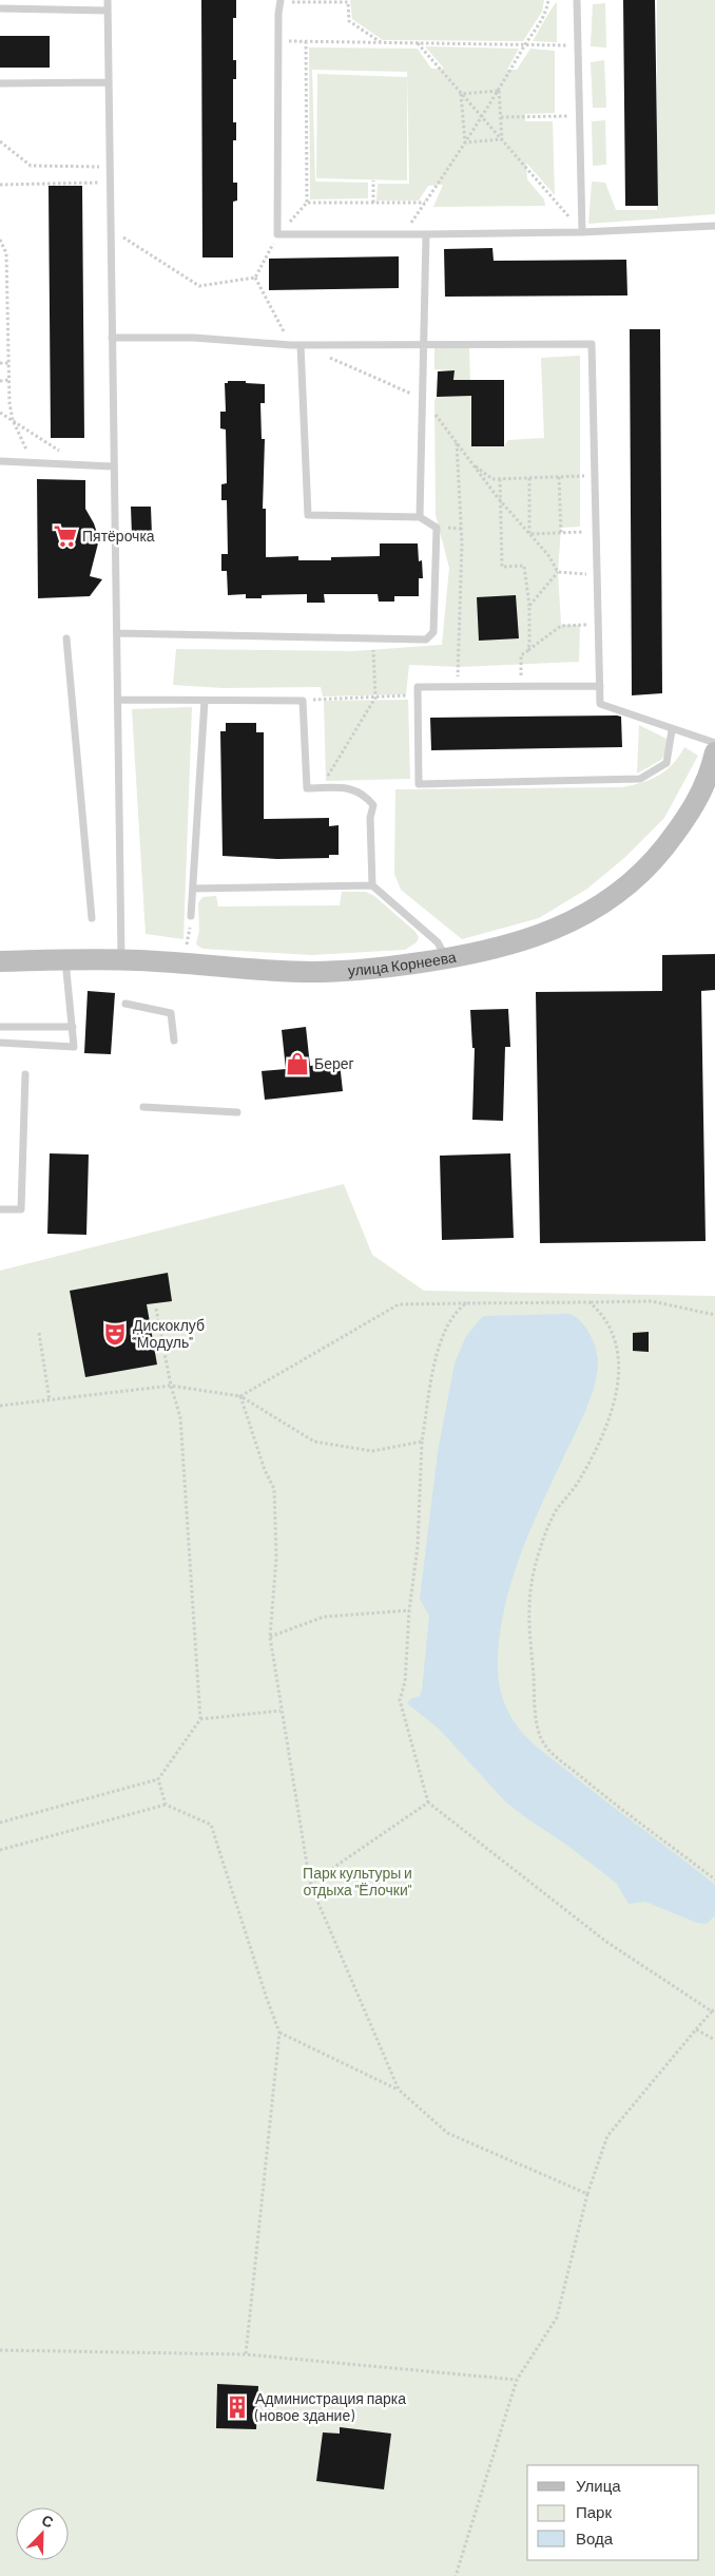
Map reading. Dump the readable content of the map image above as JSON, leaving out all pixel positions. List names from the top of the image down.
{
  "streets": {
    "street": ["улица Корнеева"]
  },
  "parks": ["Парк культуры и отдыха \"Ёлочки\""],
  "places": {
    "supermarket": ["Пятёрочка"],
    "shop": ["Берег"],
    "theatre": ["Дискоклуб \"Модуль\""],
    "building": ["Администрация парка (новое здание)"]
  },
  "legend": ["Улица", "Парк", "Вода"],
  "north": "top right"
}
